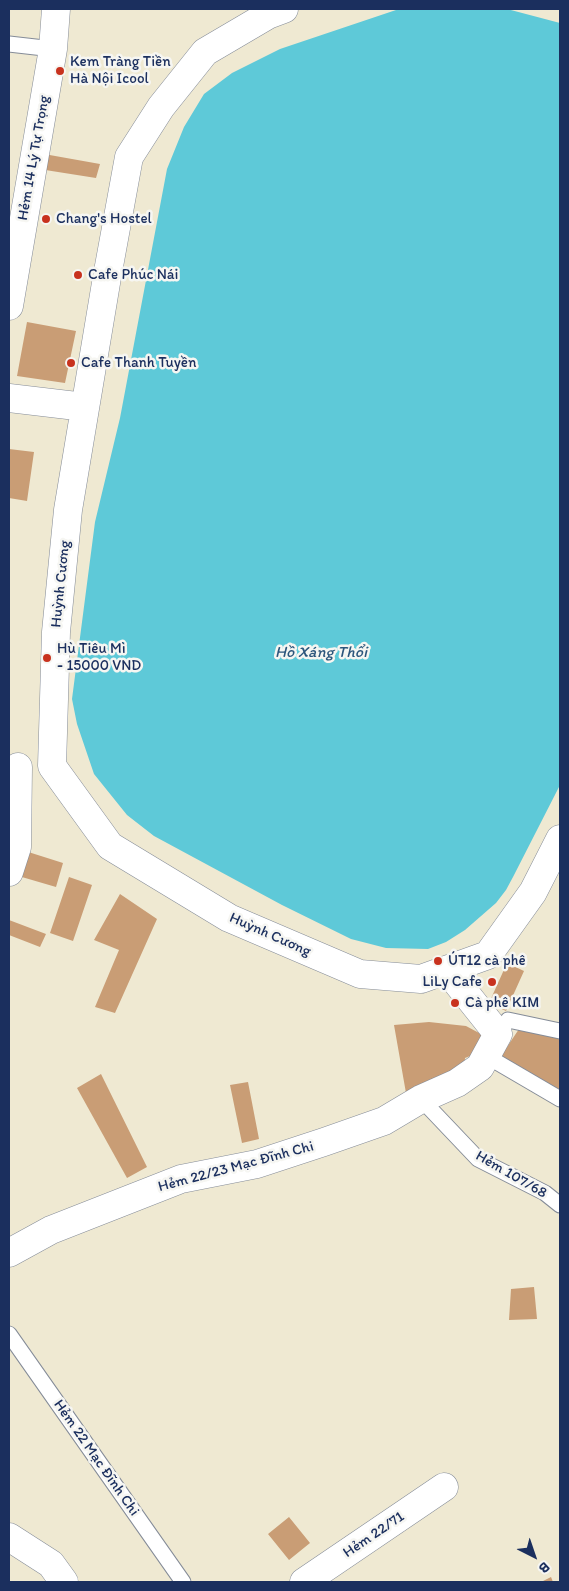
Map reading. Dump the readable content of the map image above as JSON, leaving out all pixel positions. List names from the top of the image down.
{
  "streets": {
    "street": [
      "Hẻm 14 Lý Tự Trọng",
      "Huỳnh Cương",
      "Hẻm 22/23 Mạc Đĩnh Chi",
      "Hẻm 22/71"
    ],
    "lane": ["Hẻm 107/68", "Hẻm 22 Mạc Đĩnh Chi"]
  },
  "crossings": [
    ["Hẻm 22/23 Mạc Đĩnh Chi", "Hẻm 107/68"]
  ],
  "water": ["Hồ Xáng Thổi"],
  "places": [
    "Kem Tràng Tiền Hà Nội Icool",
    "Chang's Hostel",
    "Cafe Phúc Nái",
    "Cafe Thanh Tuyền",
    "Hù Tiêu Mì - 15000 VND",
    "ÚT12 cà phê",
    "LiLy Cafe",
    "Cà phê KIM"
  ],
  "north": "bottom right"
}
